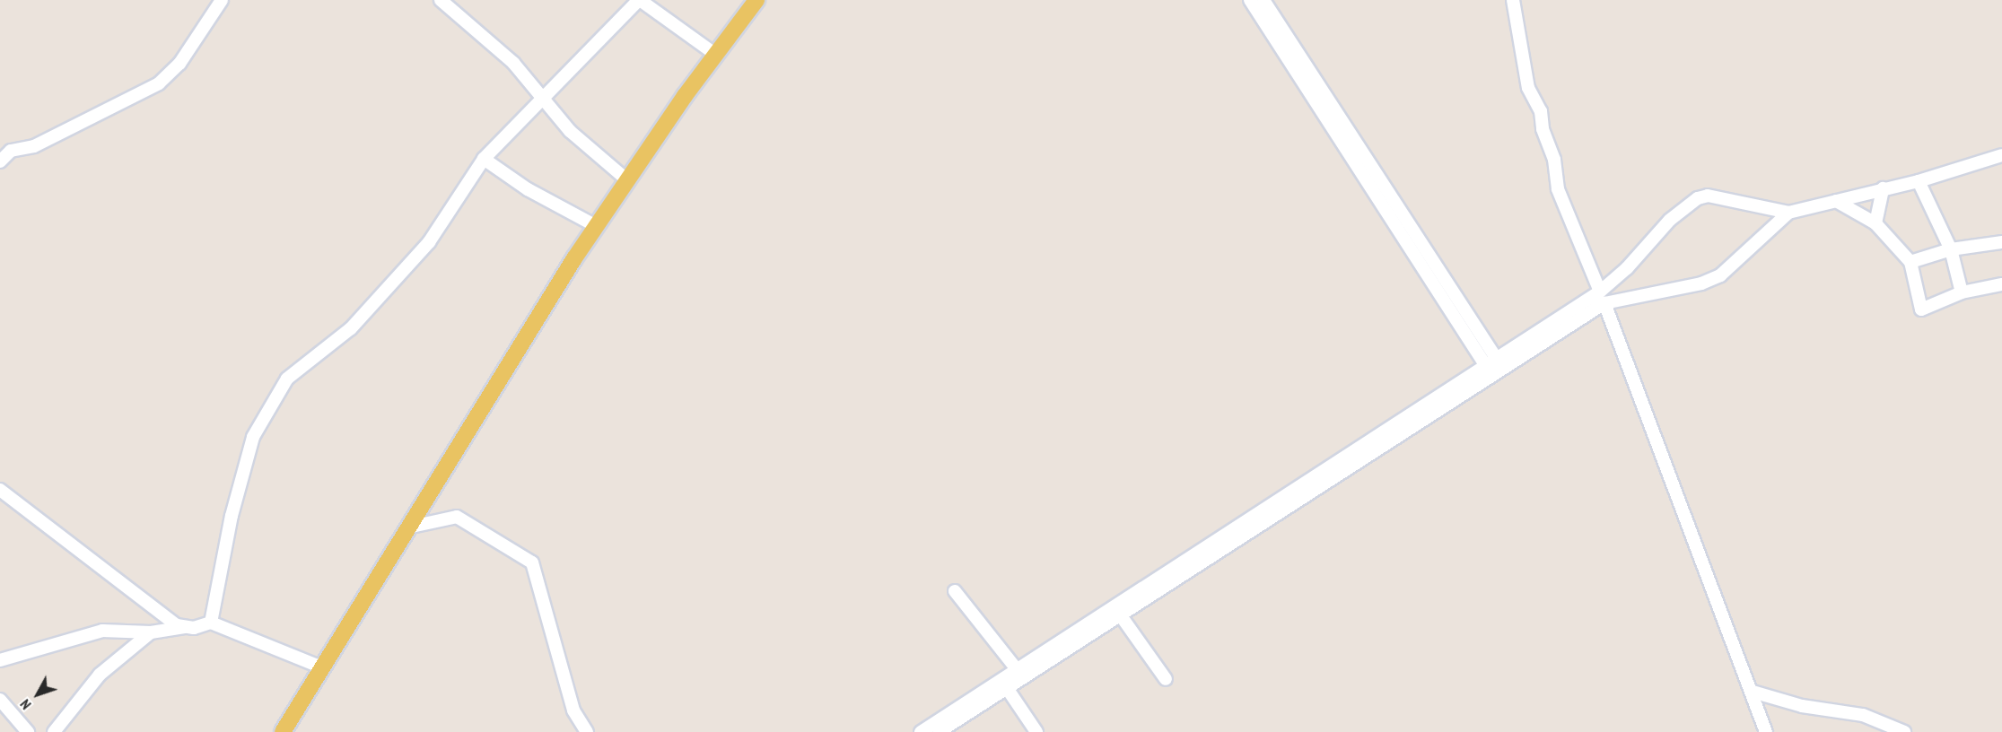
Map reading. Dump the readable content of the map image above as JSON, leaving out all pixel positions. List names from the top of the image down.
{
  "north": "bottom left"
}
